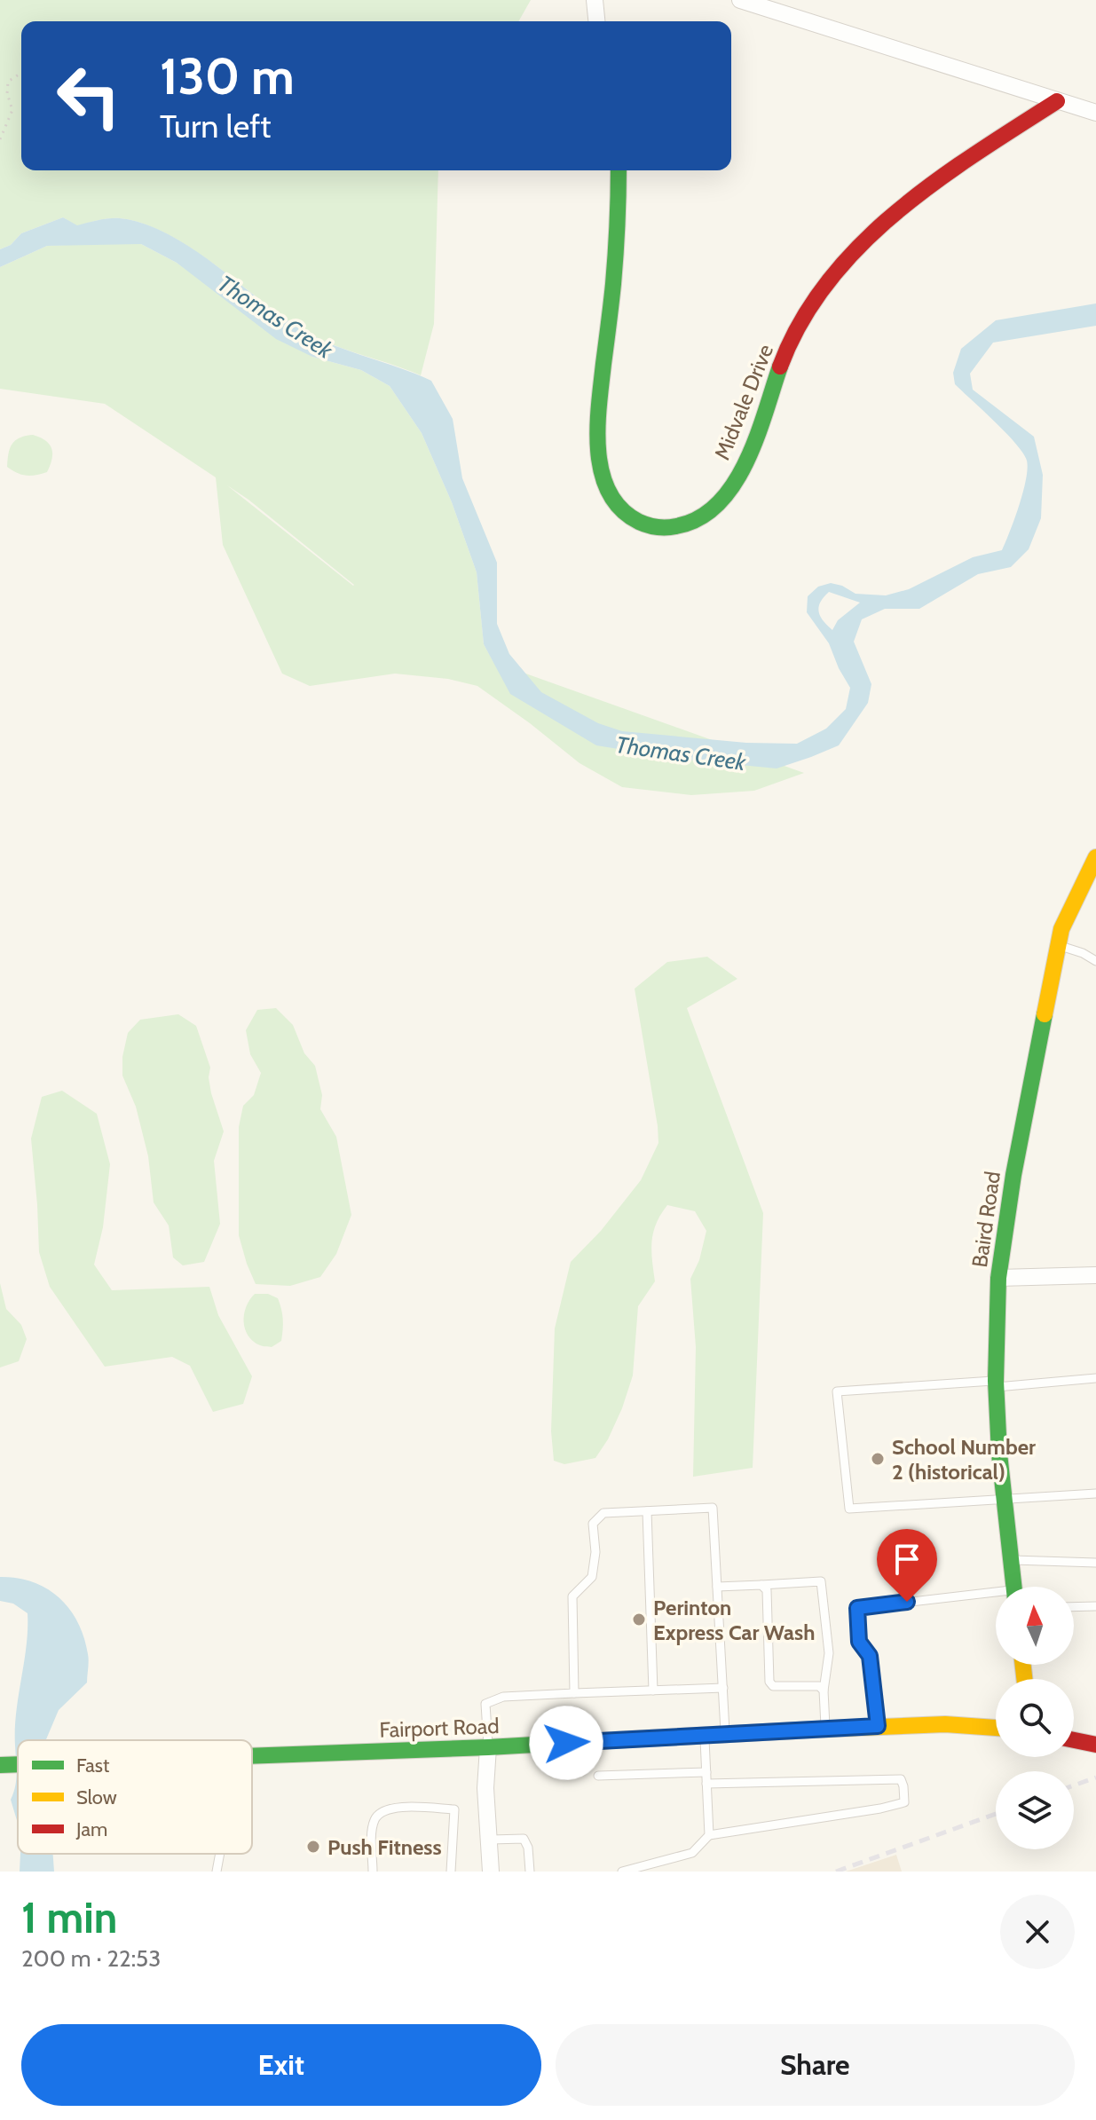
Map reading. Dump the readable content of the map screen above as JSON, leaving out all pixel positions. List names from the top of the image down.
{
  "streets": {
    "street": ["Midvale Drive", "Baird Road", "Fairport Road"]
  },
  "water": ["Thomas Creek"],
  "places": ["School Number 2 (historical)", "Perinton Express Car Wash", "Push Fitness"],
  "legend": ["Fast", "Slow", "Jam"],
  "north": "top",
  "page": {
    "turn": ["130 m", "Turn left"],
    "heading": ["1 min", "200 m · 22:53"],
    "buttons": ["Exit", "Share"]
  }
}
